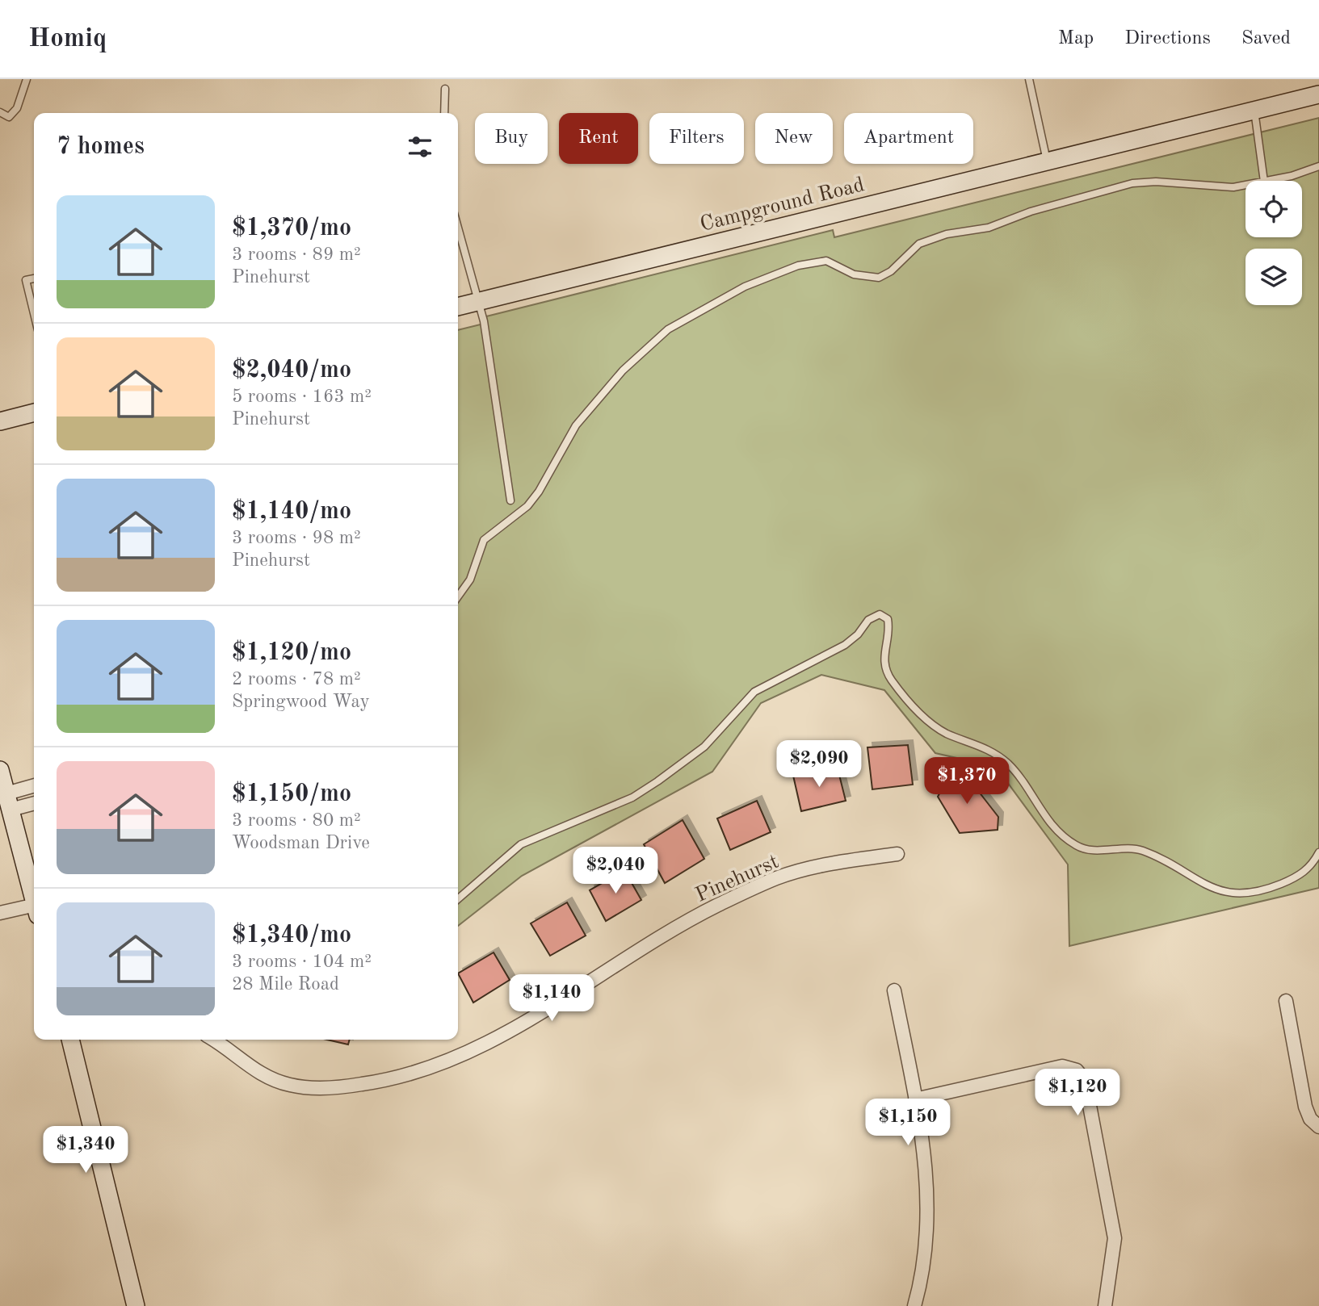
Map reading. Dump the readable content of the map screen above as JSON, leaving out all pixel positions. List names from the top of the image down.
{
  "streets": {
    "street": ["Campground Road", "Pinehurst"]
  },
  "page": {
    "header": "Homiq",
    "nav": ["Map", "Directions", "Saved"],
    "chip": [
      "Buy",
      "Rent",
      "Filters",
      "New",
      "Apartment"
    ],
    "heading": "7 homes",
    "list": [
      {
        "name": "$1,370/mo",
        "note": "3 rooms · 89 m² · Pinehurst"
      },
      {
        "name": "$2,040/mo",
        "note": "5 rooms · 163 m² · Pinehurst"
      },
      {
        "name": "$1,140/mo",
        "note": "3 rooms · 98 m² · Pinehurst"
      },
      {
        "name": "$1,120/mo",
        "note": "2 rooms · 78 m² · Springwood Way"
      },
      {
        "name": "$1,150/mo",
        "note": "3 rooms · 80 m² · Woodsman Drive"
      },
      {
        "name": "$1,340/mo",
        "note": "3 rooms · 104 m² · 28 Mile Road"
      }
    ],
    "price": [
      "$2,090",
      "$1,370",
      "$2,040",
      "$1,140",
      "$1,120",
      "$1,150",
      "$1,340"
    ]
  }
}
